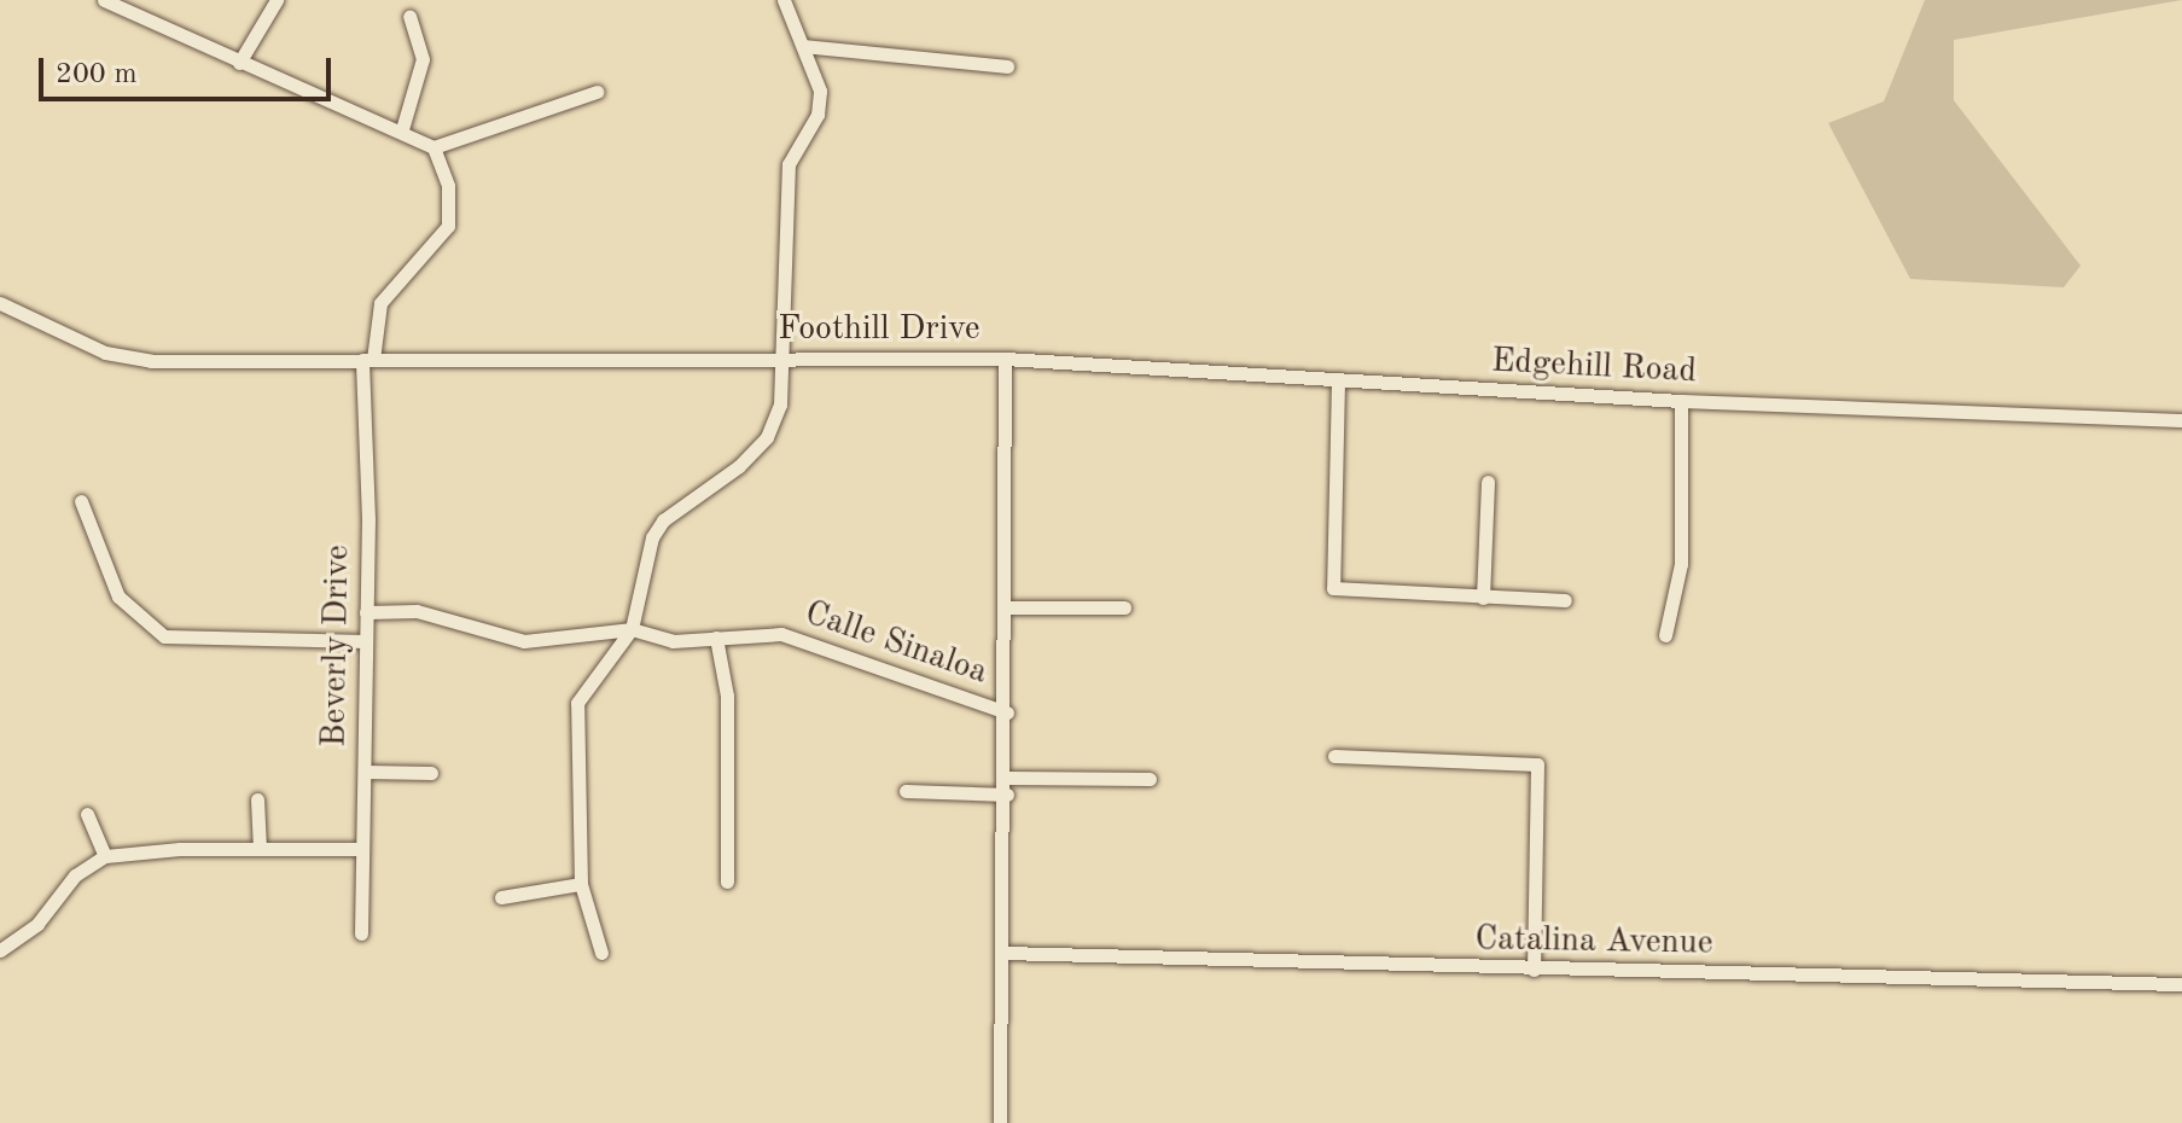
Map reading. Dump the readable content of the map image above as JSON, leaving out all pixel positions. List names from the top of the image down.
{
  "streets": {
    "street": [
      "Foothill Drive",
      "Edgehill Road",
      "Calle Sinaloa",
      "Beverly Drive",
      "Catalina Avenue"
    ]
  },
  "crossings": [
    ["Foothill Drive", "Edgehill Road"],
    ["Foothill Drive", "Calle Sinaloa"],
    ["Foothill Drive", "Beverly Drive"],
    ["Foothill Drive", "Catalina Avenue"],
    ["Calle Sinaloa", "Beverly Drive"]
  ],
  "scale_bar": "200 m"
}
